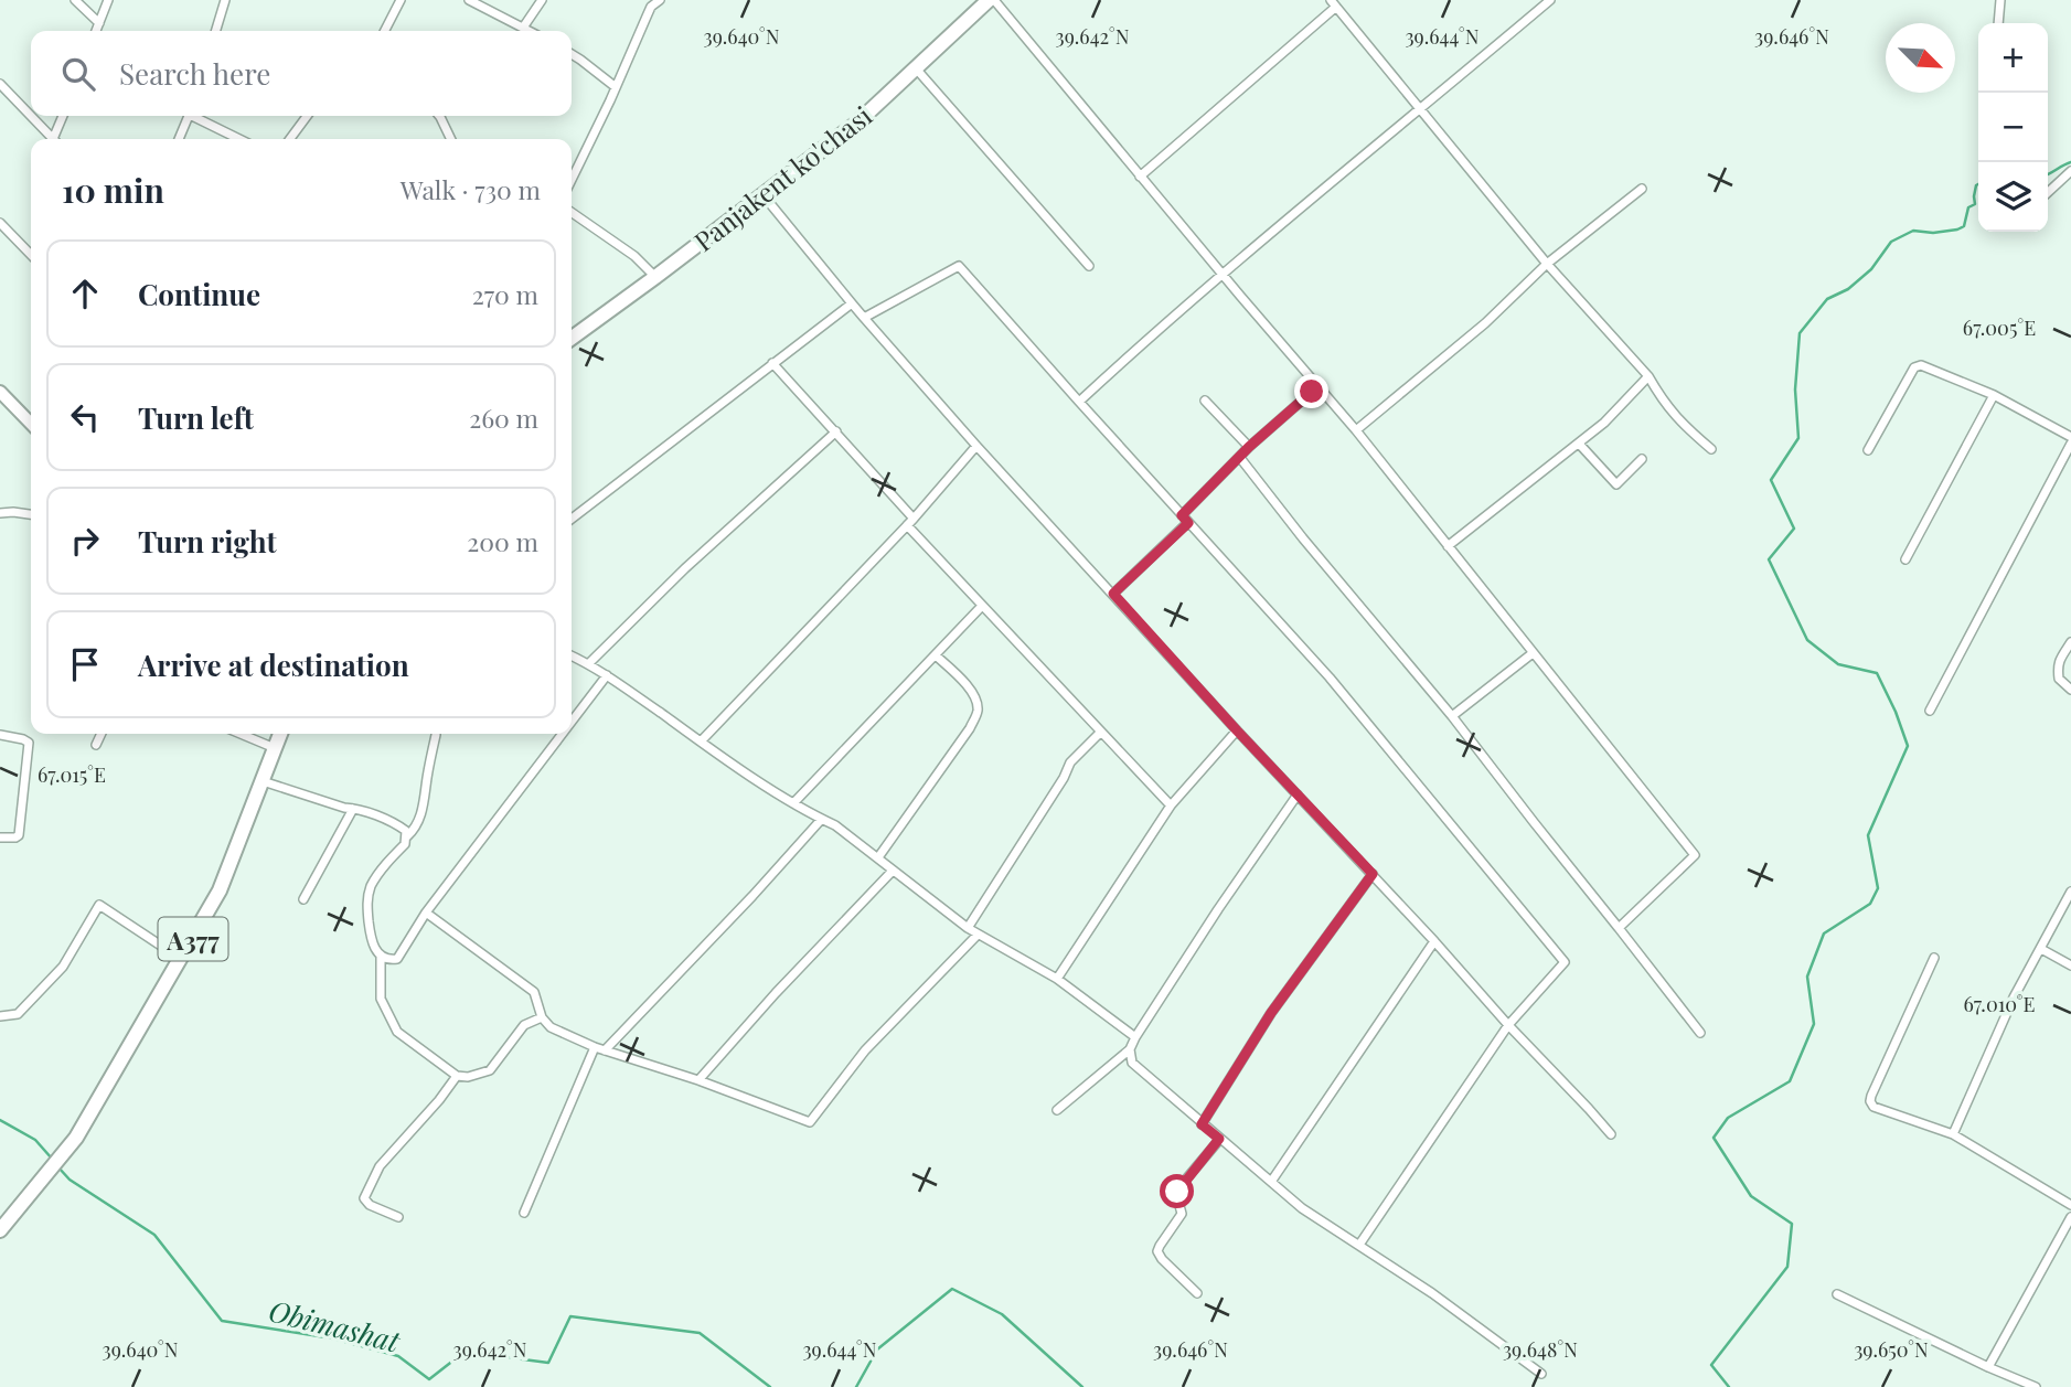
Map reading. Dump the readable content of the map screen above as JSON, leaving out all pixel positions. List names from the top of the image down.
{
  "streets": {
    "main road": ["Panjakent ko'chasi", "A377"]
  },
  "water": ["Obimashat"],
  "north": "bottom right",
  "page": {
    "map_buttons": ["+", "−"],
    "search": "Search here",
    "heading": ["10 min", "Walk · 730 m"],
    "list": [
      ["Continue", "270 m"],
      ["Turn left", "260 m"],
      ["Turn right", "200 m"],
      "Arrive at destination"
    ]
  },
  "coordinates": [
    "39.640°N",
    "39.642°N",
    "39.644°N",
    "39.646°N",
    "67.005°E",
    "67.015°E",
    "67.010°E",
    "39.648°N",
    "39.650°N"
  ]
}
